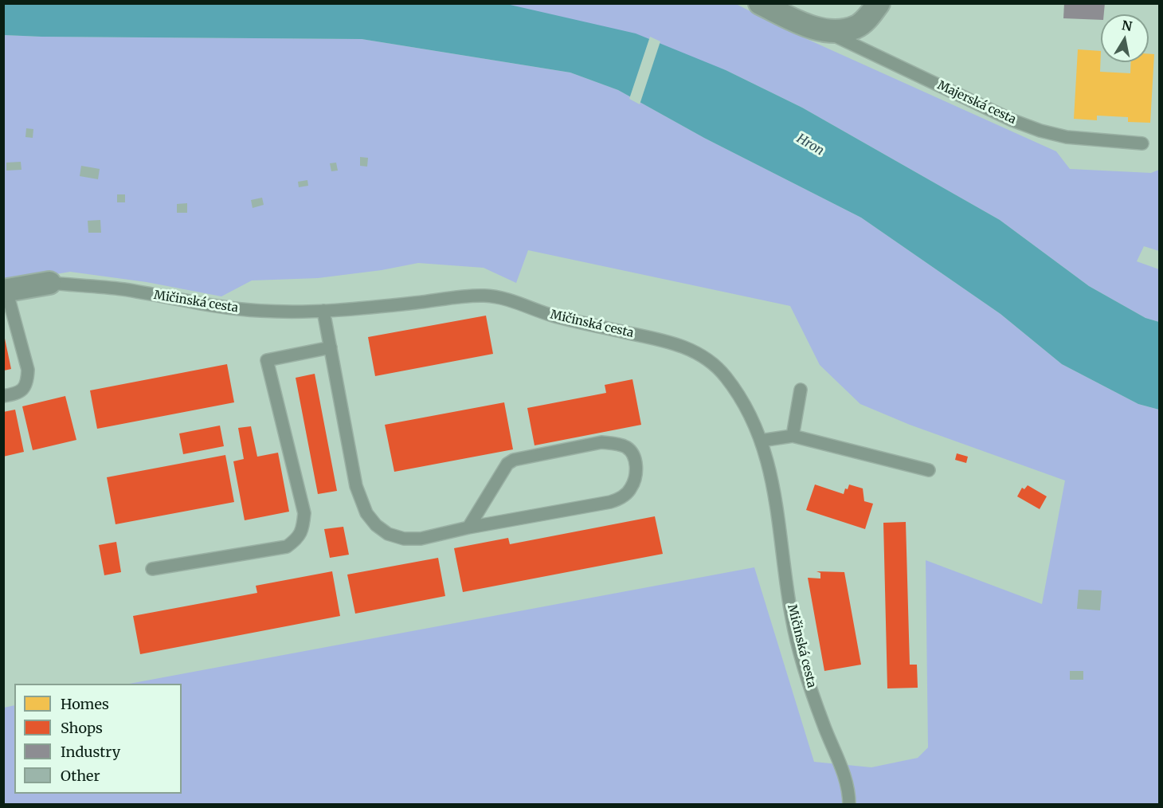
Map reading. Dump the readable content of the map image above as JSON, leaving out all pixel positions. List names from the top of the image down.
{
  "streets": {
    "street": ["Majerská cesta", "Mičinská cesta"]
  },
  "water": ["Hron"],
  "legend": [
    "Homes",
    "Shops",
    "Industry",
    "Other"
  ],
  "north": "top"
}
